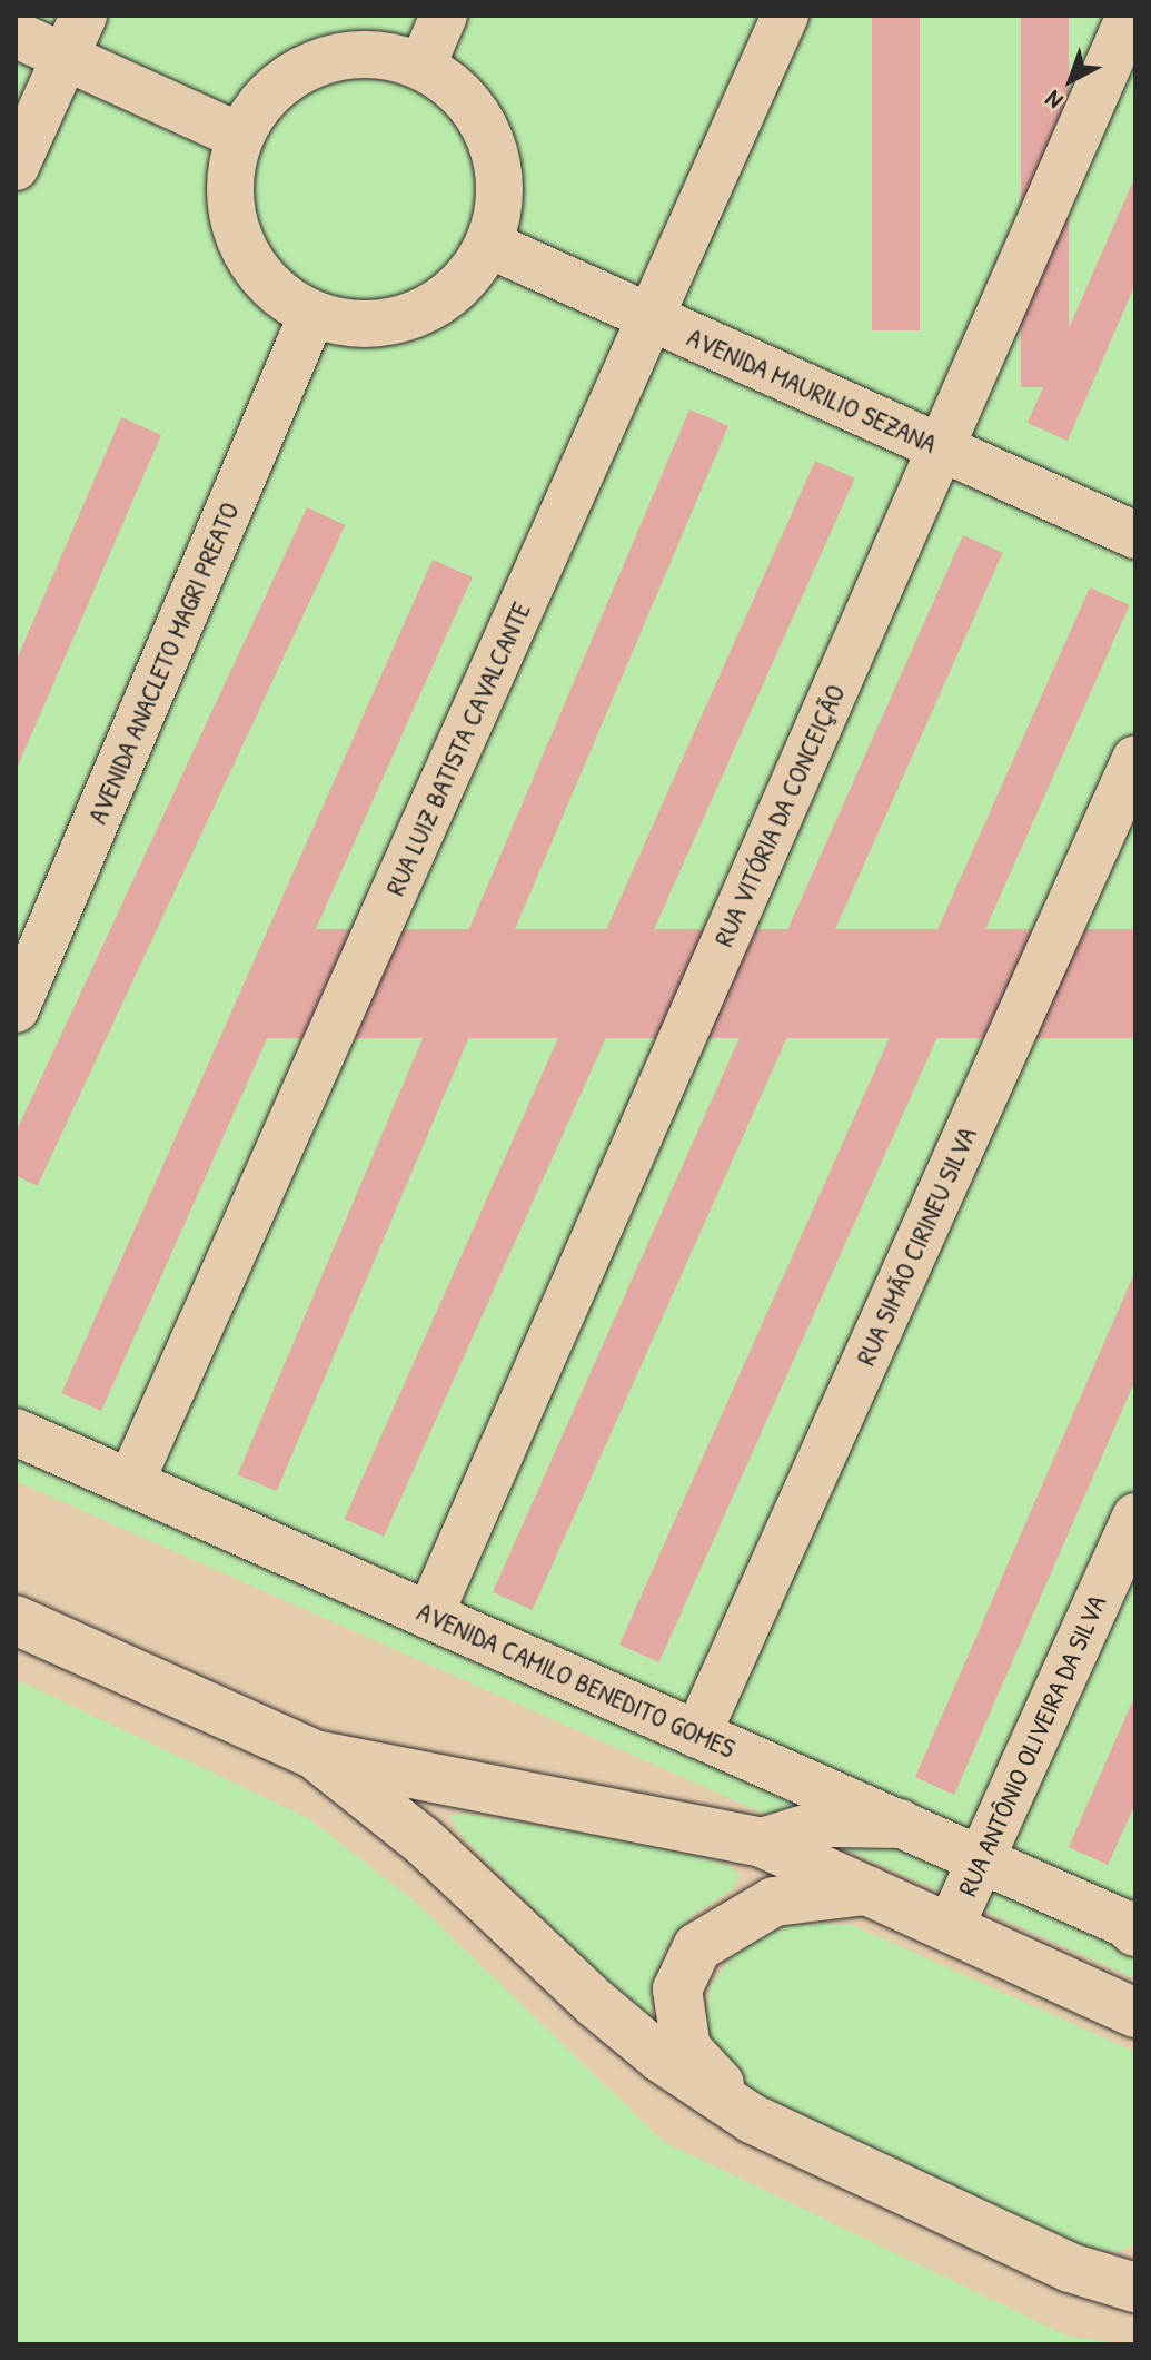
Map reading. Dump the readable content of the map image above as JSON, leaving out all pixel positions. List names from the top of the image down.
{
  "streets": {
    "street": [
      "AVENIDA MAURILIO SEZANA",
      "AVENIDA ANACLETO MAGRI PREATO",
      "RUA LUIZ BATISTA CAVALCANTE",
      "RUA VITÓRIA DA CONCEIÇÃO",
      "RUA SIMÃO CIRINEU SILVA",
      "AVENIDA CAMILO BENEDITO GOMES",
      "RUA ANTÔNIO OLIVEIRA DA SILVA"
    ]
  },
  "crossings": [
    ["AVENIDA MAURILIO SEZANA", "AVENIDA ANACLETO MAGRI PREATO"],
    ["AVENIDA MAURILIO SEZANA", "RUA LUIZ BATISTA CAVALCANTE"],
    ["AVENIDA MAURILIO SEZANA", "RUA VITÓRIA DA CONCEIÇÃO"],
    ["RUA LUIZ BATISTA CAVALCANTE", "AVENIDA CAMILO BENEDITO GOMES"],
    ["RUA VITÓRIA DA CONCEIÇÃO", "AVENIDA CAMILO BENEDITO GOMES"],
    ["RUA SIMÃO CIRINEU SILVA", "AVENIDA CAMILO BENEDITO GOMES"],
    ["AVENIDA CAMILO BENEDITO GOMES", "RUA ANTÔNIO OLIVEIRA DA SILVA"]
  ],
  "north": "bottom left"
}
